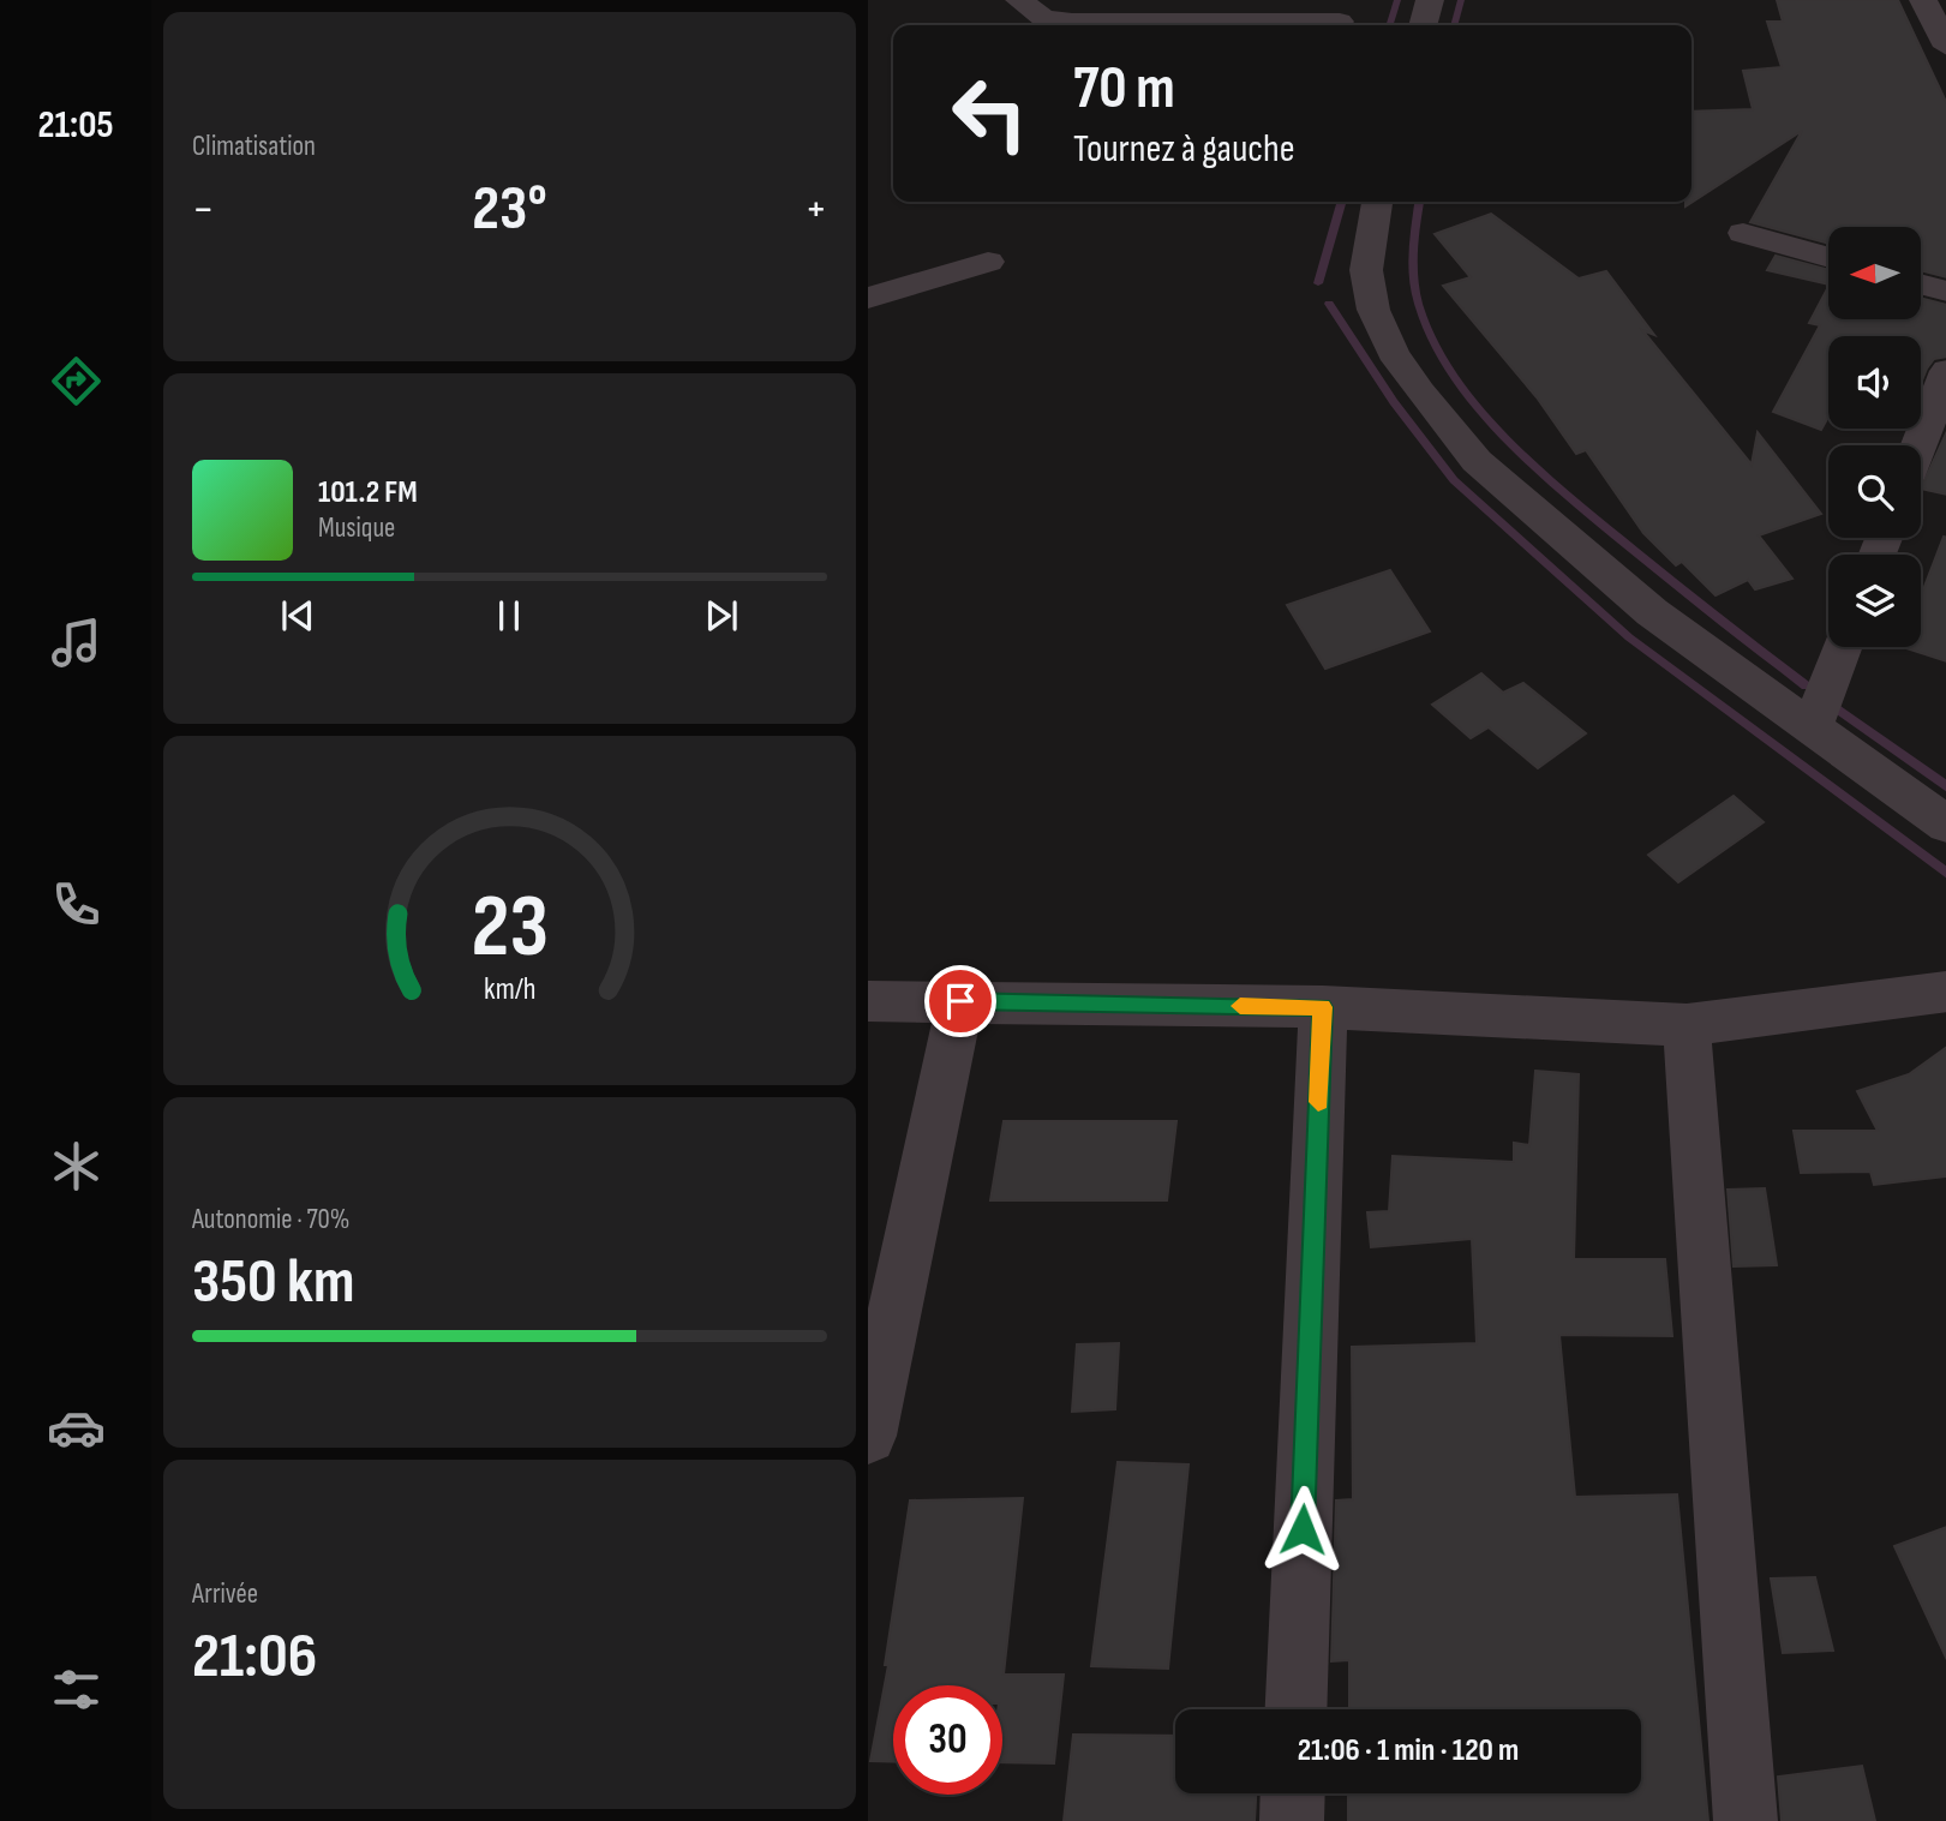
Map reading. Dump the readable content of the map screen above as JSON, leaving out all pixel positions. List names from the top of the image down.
{
  "north": "left",
  "page": {
    "tabs": "21:05",
    "tile": [
      "Climatisation",
      ["Autonomie · 70%", "350 km"],
      ["Arrivée", "21:06"]
    ],
    "turn": ["70 m", "Tournez à gauche"],
    "heat": ["−", "23°", "+"],
    "song": ["101.2 FM", "Musique"],
    "limit": "30",
    "trip": "21:06 · 1 min · 120 m",
    "gauge": ["23", "km/h"]
  }
}
